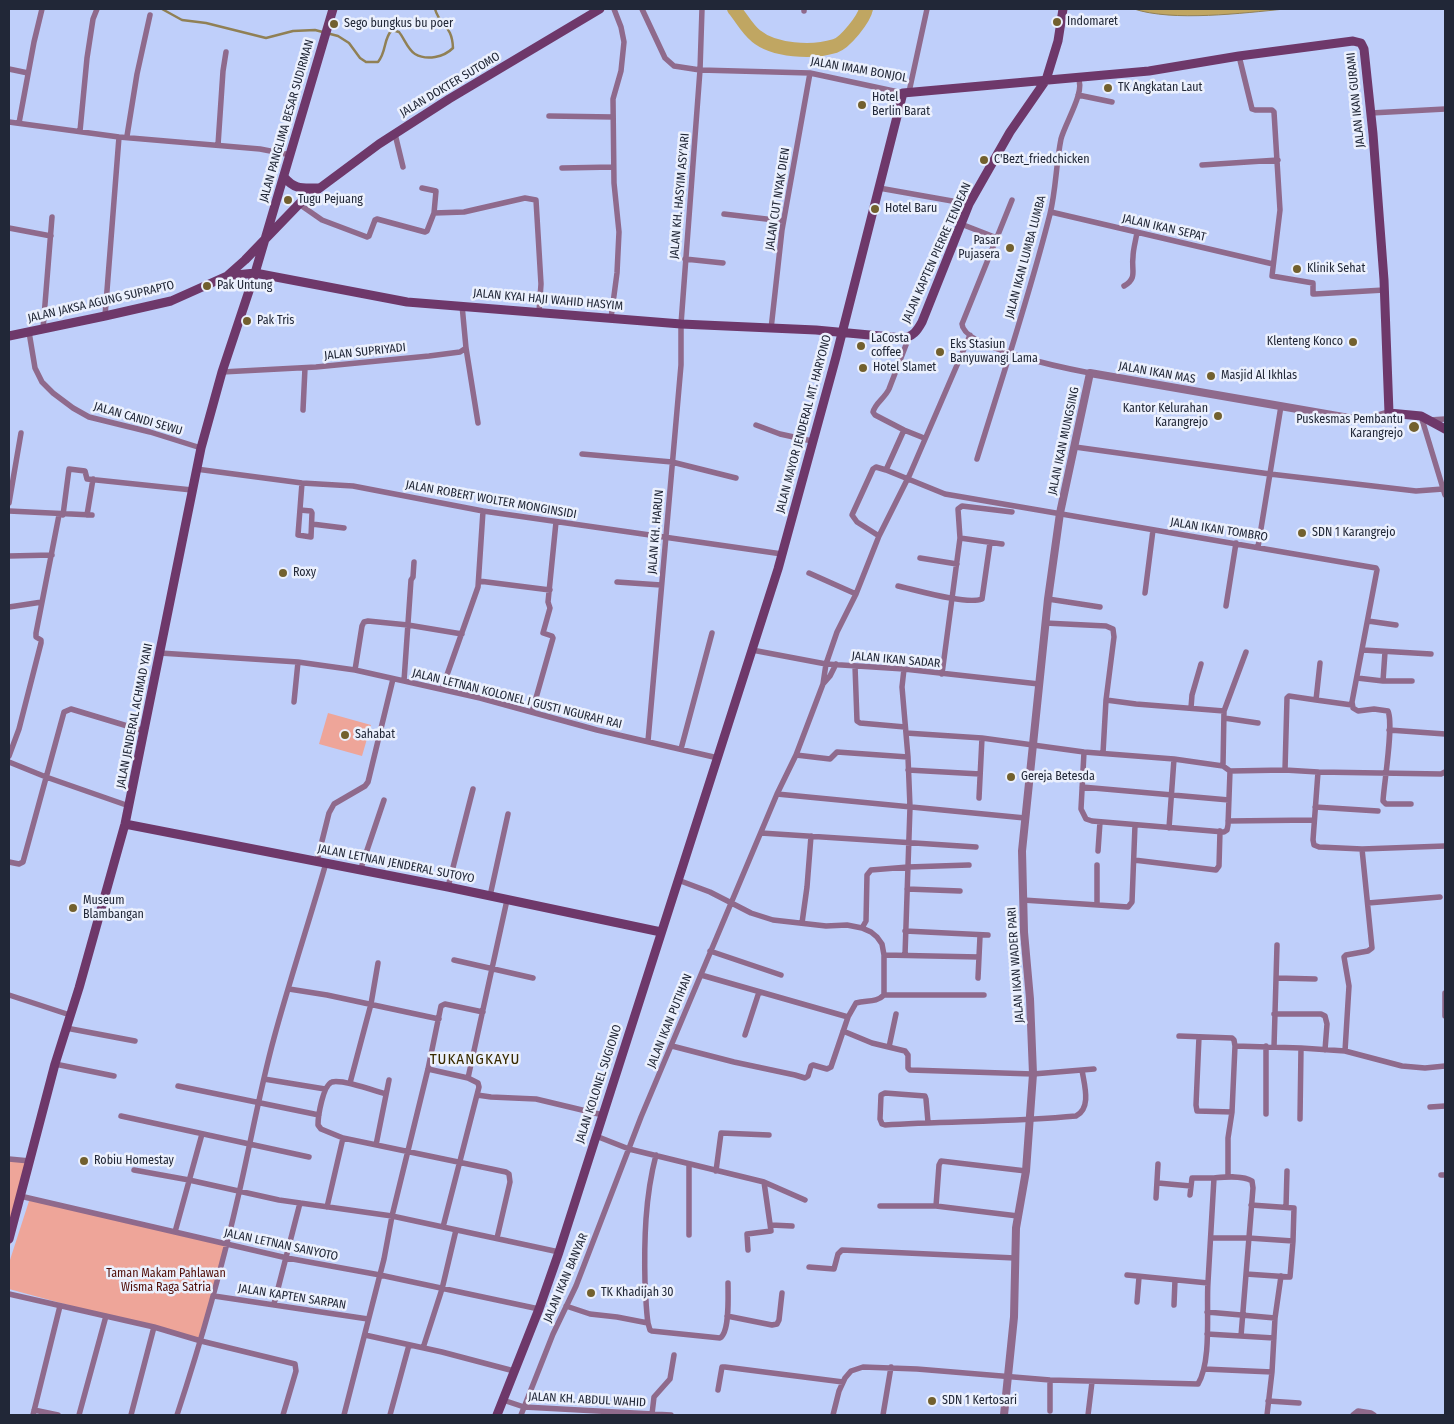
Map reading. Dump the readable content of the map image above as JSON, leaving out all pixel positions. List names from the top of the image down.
{
  "streets": {
    "main road": [
      "JALAN IMAM BONJOL",
      "JALAN DOKTER SUTOMO",
      "JALAN IKAN GURAMI",
      "JALAN PANGLIMA BESAR SUDIRMAN",
      "JALAN KAPTEN PIERRE TENDEAN",
      "JALAN KYAI HAJI WAHID HASYIM",
      "JALAN JAKSA AGUNG SUPRAPTO",
      "JALAN MAYOR JENDERAL MT. HARYONO",
      "JALAN JENDERAL ACHMAD YANI",
      "JALAN LETNAN JENDERAL SUTOYO",
      "JALAN KOLONEL SUGIONO"
    ],
    "street": [
      "JALAN KH. HASYIM ASY'ARI",
      "JALAN CUT NYAK DIEN",
      "JALAN IKAN SEPAT",
      "JALAN IKAN LUMBA LUMBA",
      "JALAN SUPRIYADI",
      "JALAN IKAN MAS",
      "JALAN CANDI SEWU",
      "JALAN IKAN MUNGSING",
      "JALAN ROBERT WOLTER MONGINSIDI",
      "JALAN IKAN TOMBRO",
      "JALAN KH. HARUN",
      "JALAN IKAN SADAR",
      "JALAN LETNAN KOLONEL I GUSTI NGURAH RAI",
      "JALAN IKAN WADER PARI",
      "JALAN IKAN PUTIHAN",
      "JALAN LETNAN SANYOTO",
      "JALAN IKAN BANYAR",
      "JALAN KAPTEN SARPAN",
      "JALAN KH. ABDUL WAHID"
    ]
  },
  "crossings": [
    ["JALAN IMAM BONJOL", "JALAN IKAN GURAMI"],
    ["JALAN IMAM BONJOL", "JALAN KH. HASYIM ASY'ARI"],
    ["JALAN IMAM BONJOL", "JALAN CUT NYAK DIEN"],
    ["JALAN IMAM BONJOL", "JALAN KAPTEN PIERRE TENDEAN"],
    ["JALAN IMAM BONJOL", "JALAN MAYOR JENDERAL MT. HARYONO"],
    ["JALAN DOKTER SUTOMO", "JALAN PANGLIMA BESAR SUDIRMAN"],
    ["JALAN DOKTER SUTOMO", "JALAN JAKSA AGUNG SUPRAPTO"],
    ["JALAN IKAN GURAMI", "JALAN KAPTEN PIERRE TENDEAN"],
    ["JALAN IKAN GURAMI", "JALAN IKAN LUMBA LUMBA"],
    ["JALAN IKAN GURAMI", "JALAN IKAN MAS"],
    ["JALAN PANGLIMA BESAR SUDIRMAN", "JALAN KYAI HAJI WAHID HASYIM"],
    ["JALAN PANGLIMA BESAR SUDIRMAN", "JALAN JAKSA AGUNG SUPRAPTO"],
    ["JALAN PANGLIMA BESAR SUDIRMAN", "JALAN JENDERAL ACHMAD YANI"],
    ["JALAN KH. HASYIM ASY'ARI", "JALAN KYAI HAJI WAHID HASYIM"],
    ["JALAN KH. HASYIM ASY'ARI", "JALAN KH. HARUN"],
    ["JALAN CUT NYAK DIEN", "JALAN KYAI HAJI WAHID HASYIM"],
    ["JALAN IKAN SEPAT", "JALAN IKAN LUMBA LUMBA"],
    ["JALAN KAPTEN PIERRE TENDEAN", "JALAN KYAI HAJI WAHID HASYIM"],
    ["JALAN KAPTEN PIERRE TENDEAN", "JALAN MAYOR JENDERAL MT. HARYONO"],
    ["JALAN IKAN LUMBA LUMBA", "JALAN IKAN MAS"],
    ["JALAN KYAI HAJI WAHID HASYIM", "JALAN JAKSA AGUNG SUPRAPTO"],
    ["JALAN KYAI HAJI WAHID HASYIM", "JALAN MAYOR JENDERAL MT. HARYONO"],
    ["JALAN KYAI HAJI WAHID HASYIM", "JALAN KH. HARUN"],
    ["JALAN KYAI HAJI WAHID HASYIM", "JALAN JENDERAL ACHMAD YANI"],
    ["JALAN JAKSA AGUNG SUPRAPTO", "JALAN CANDI SEWU"],
    ["JALAN JAKSA AGUNG SUPRAPTO", "JALAN JENDERAL ACHMAD YANI"],
    ["JALAN SUPRIYADI", "JALAN JENDERAL ACHMAD YANI"],
    ["JALAN IKAN MAS", "JALAN IKAN MUNGSING"],
    ["JALAN CANDI SEWU", "JALAN JENDERAL ACHMAD YANI"],
    ["JALAN MAYOR JENDERAL MT. HARYONO", "JALAN ROBERT WOLTER MONGINSIDI"],
    ["JALAN MAYOR JENDERAL MT. HARYONO", "JALAN IKAN SADAR"],
    ["JALAN MAYOR JENDERAL MT. HARYONO", "JALAN LETNAN KOLONEL I GUSTI NGURAH RAI"],
    ["JALAN MAYOR JENDERAL MT. HARYONO", "JALAN KOLONEL SUGIONO"],
    ["JALAN IKAN MUNGSING", "JALAN IKAN TOMBRO"],
    ["JALAN IKAN MUNGSING", "JALAN IKAN WADER PARI"],
    ["JALAN ROBERT WOLTER MONGINSIDI", "JALAN KH. HARUN"],
    ["JALAN ROBERT WOLTER MONGINSIDI", "JALAN JENDERAL ACHMAD YANI"],
    ["JALAN IKAN TOMBRO", "JALAN IKAN WADER PARI"],
    ["JALAN KH. HARUN", "JALAN LETNAN KOLONEL I GUSTI NGURAH RAI"],
    ["JALAN IKAN SADAR", "JALAN IKAN WADER PARI"],
    ["JALAN LETNAN KOLONEL I GUSTI NGURAH RAI", "JALAN JENDERAL ACHMAD YANI"],
    ["JALAN LETNAN KOLONEL I GUSTI NGURAH RAI", "JALAN KOLONEL SUGIONO"],
    ["JALAN JENDERAL ACHMAD YANI", "JALAN LETNAN JENDERAL SUTOYO"],
    ["JALAN JENDERAL ACHMAD YANI", "JALAN LETNAN SANYOTO"],
    ["JALAN LETNAN JENDERAL SUTOYO", "JALAN KOLONEL SUGIONO"],
    ["JALAN IKAN PUTIHAN", "JALAN IKAN BANYAR"],
    ["JALAN KOLONEL SUGIONO", "JALAN LETNAN SANYOTO"],
    ["JALAN KOLONEL SUGIONO", "JALAN KH. ABDUL WAHID"],
    ["JALAN IKAN BANYAR", "JALAN KH. ABDUL WAHID"]
  ],
  "districts": ["TUKANGKAYU"],
  "parks": ["Taman Makam Pahlawan Wisma Raga Satria"],
  "places": [
    "Indomaret",
    "Sego bungkus bu poer",
    "TK Angkatan Laut",
    "Hotel Berlin Barat",
    "C'Bezt_friedchicken",
    "Tugu Pejuang",
    "Hotel Baru",
    "Pasar Pujasera",
    "Klinik Sehat",
    "Pak Untung",
    "Pak Tris",
    "Klenteng Konco",
    "LaCosta coffee",
    "Eks Stasiun Banyuwangi Lama",
    "Hotel Slamet",
    "Masjid Al Ikhlas",
    "Kantor Kelurahan Karangrejo",
    "Puskesmas Pembantu Karangrejo",
    "SDN 1 Karangrejo",
    "Roxy",
    "Sahabat",
    "Gereja Betesda",
    "Museum Blambangan",
    "Robiu Homestay",
    "TK Khadijah 30",
    "SDN 1 Kertosari"
  ]
}
